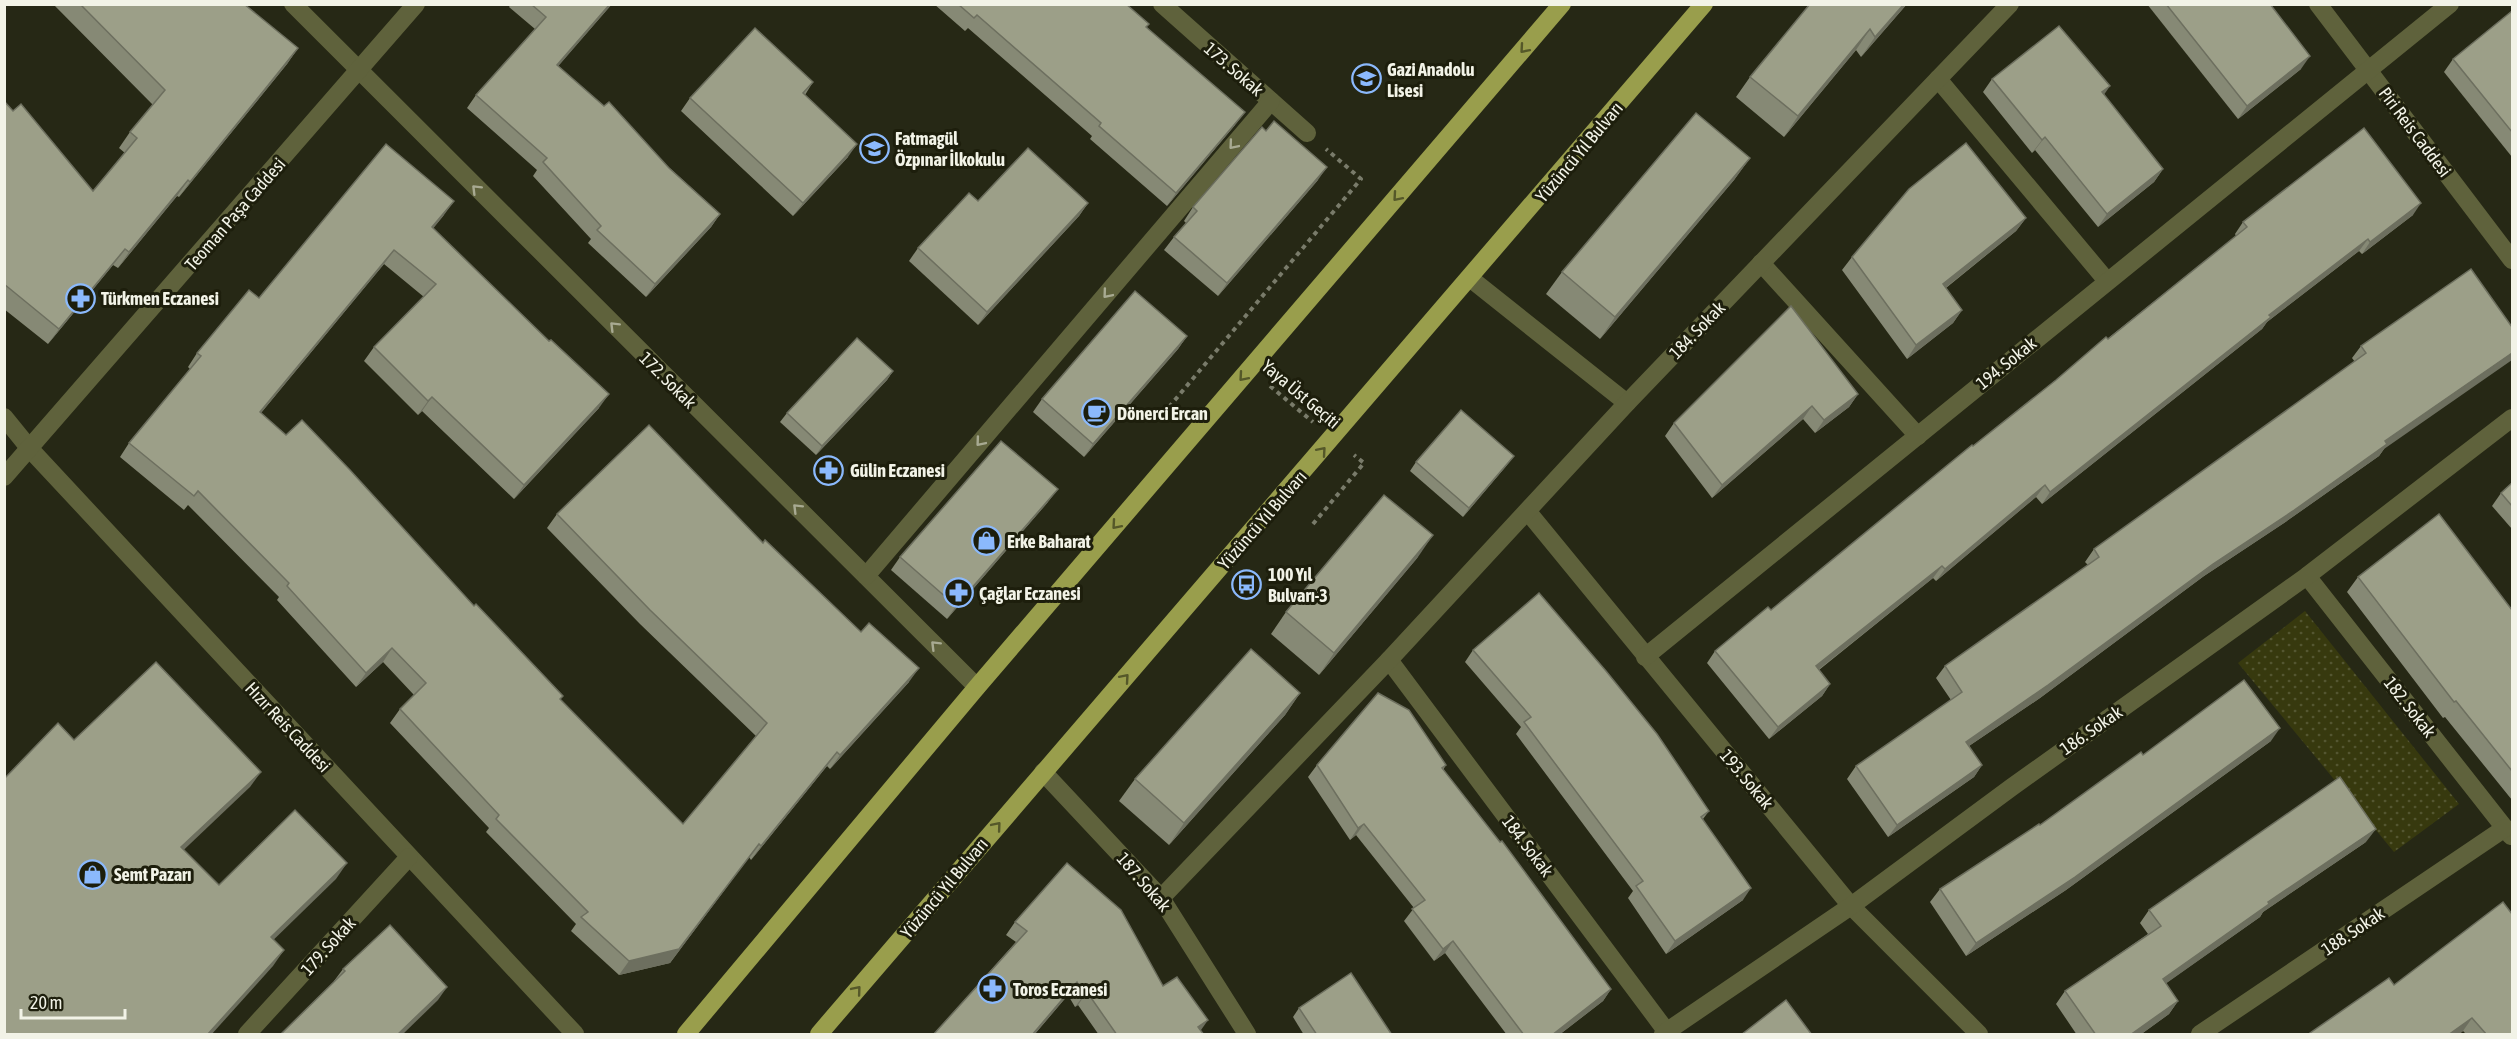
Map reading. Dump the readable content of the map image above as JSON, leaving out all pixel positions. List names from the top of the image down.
{
  "streets": {
    "main road": ["Yüzüncü Yıl Bulvarı"],
    "street": [
      "173. Sokak",
      "Piri Reis Caddesi",
      "Teoman Paşa Caddesi",
      "184. Sokak",
      "194. Sokak",
      "172. Sokak",
      "182. Sokak",
      "Hızır Reis Caddesi",
      "186. Sokak",
      "193. Sokak",
      "187. Sokak",
      "188. Sokak",
      "179. Sokak"
    ],
    "path": ["Yaya Üst Geçiti"]
  },
  "crossings": [
    ["Piri Reis Caddesi", "194. Sokak"],
    ["Yüzüncü Yıl Bulvarı", "187. Sokak"],
    ["Teoman Paşa Caddesi", "172. Sokak"],
    ["Teoman Paşa Caddesi", "Hızır Reis Caddesi"],
    ["184. Sokak", "186. Sokak"],
    ["184. Sokak", "193. Sokak"],
    ["184. Sokak", "187. Sokak"],
    ["194. Sokak", "193. Sokak"],
    ["182. Sokak", "186. Sokak"],
    ["182. Sokak", "188. Sokak"],
    ["Hızır Reis Caddesi", "179. Sokak"],
    ["186. Sokak", "193. Sokak"]
  ],
  "one_way": ["172. Sokak"],
  "places": {
    "school or university": ["Gazi Anadolu Lisesi", "Fatmagül Özpınar İlkokulu"],
    "pharmacy": [
      "Türkmen Eczanesi",
      "Gülin Eczanesi",
      "Çağlar Eczanesi",
      "Toros Eczanesi"
    ],
    "cafe": ["Dönerci Ercan"],
    "shop": ["Erke Baharat", "Semt Pazarı"],
    "bus stop": ["100 Yıl Bulvarı-3"]
  },
  "scale_bar": "20 m"
}
